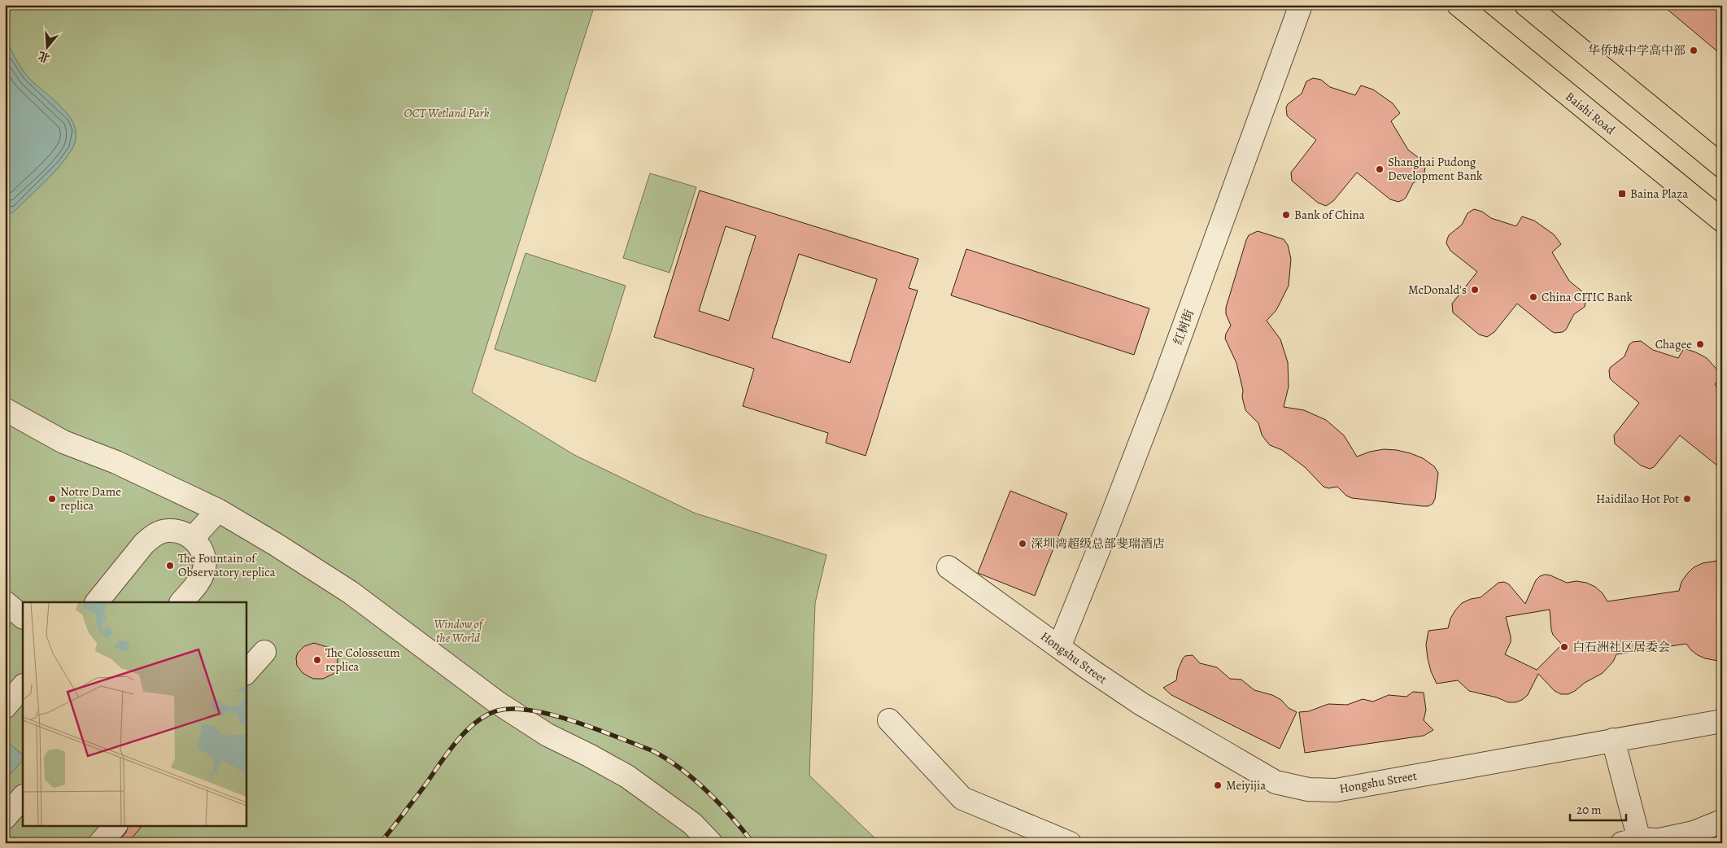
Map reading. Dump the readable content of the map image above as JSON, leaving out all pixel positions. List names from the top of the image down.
{
  "streets": {
    "main road": ["Baishi Road"],
    "street": ["红树街", "Hongshu Street"]
  },
  "crossings": [
    ["红树街", "Hongshu Street"]
  ],
  "parks": ["OCT Wetland Park", "Window of the World"],
  "places": {
    "other": [
      "华侨城中学高中部",
      "Shanghai Pudong Development Bank",
      "Bank of China",
      "McDonald's",
      "China CITIC Bank",
      "Chagee",
      "Notre Dame replica",
      "Haidilao Hot Pot",
      "深圳湾超级总部斐瑞酒店",
      "The Fountain of Observatory replica",
      "白石洲社区居委会",
      "The Colosseum replica",
      "Meiyijia"
    ],
    "transit": ["Baina Plaza"]
  },
  "scale_bar": "20 m",
  "north": "bottom"
}
